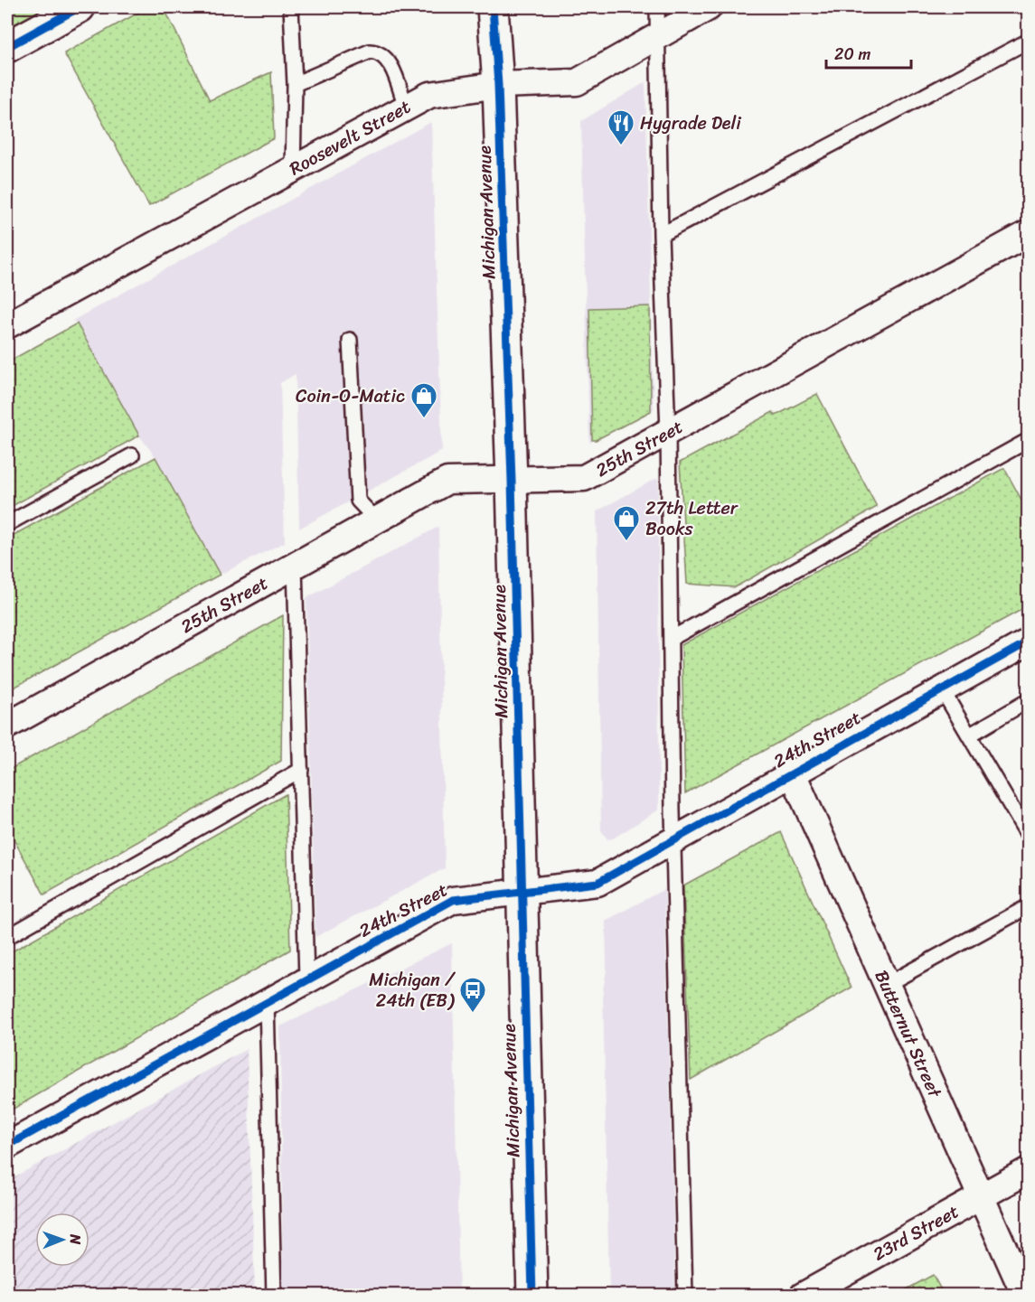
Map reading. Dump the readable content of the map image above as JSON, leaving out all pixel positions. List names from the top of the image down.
{
  "streets": {
    "main road": ["Michigan Avenue"],
    "street": [
      "Roosevelt Street",
      "25th Street",
      "24th Street",
      "Butternut Street",
      "23rd Street"
    ]
  },
  "crossings": [
    ["Roosevelt Street", "Michigan Avenue"],
    ["Michigan Avenue", "25th Street"],
    ["Michigan Avenue", "24th Street"],
    ["24th Street", "Butternut Street"],
    ["Butternut Street", "23rd Street"]
  ],
  "places": {
    "restaurant": ["Hygrade Deli"],
    "shop": ["Coin-O-Matic", "27th Letter Books"],
    "bus stop": ["Michigan / 24th (EB)"]
  },
  "scale_bar": "20 m",
  "north": "right"
}
